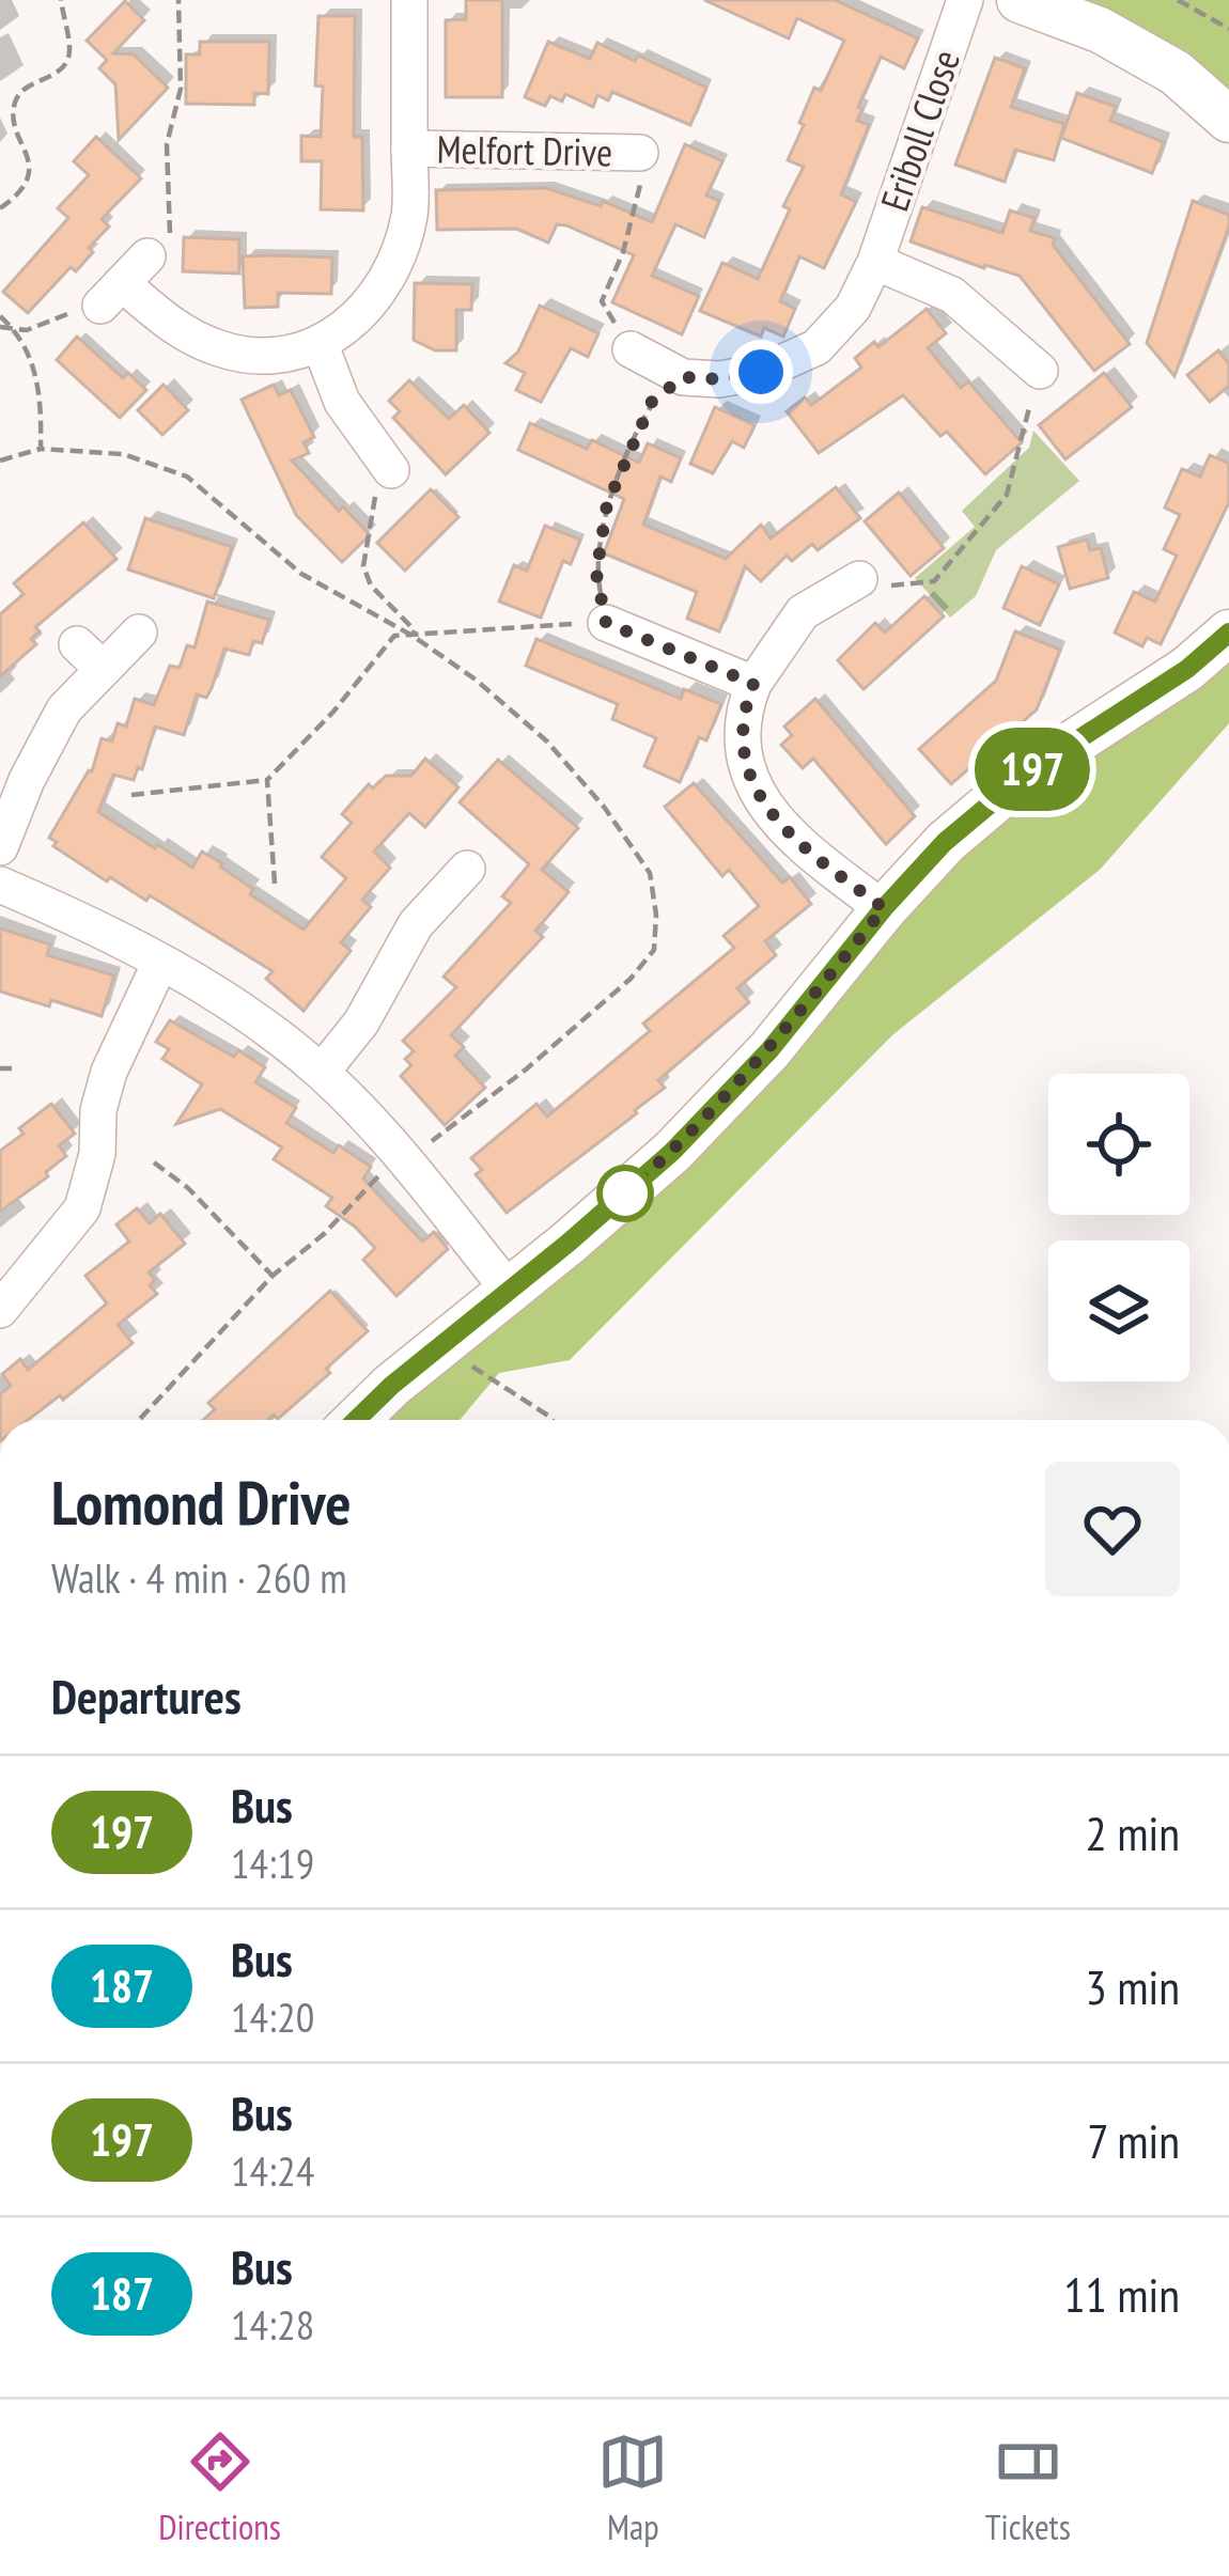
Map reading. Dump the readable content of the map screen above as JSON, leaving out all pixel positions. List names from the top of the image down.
{
  "streets": {
    "street": ["Eriboll Close", "Melfort Drive"]
  },
  "lines": ["bus line 197"],
  "page": {
    "on_map": "197",
    "heading": [
      ["Lomond Drive", "Walk · 4 min · 260 m"],
      "Departures"
    ],
    "list": [
      {
        "mark": "197",
        "name": "Bus",
        "note": "14:19",
        "value": "2 min"
      },
      {
        "mark": "187",
        "name": "Bus",
        "note": "14:20",
        "value": "3 min"
      },
      {
        "mark": "197",
        "name": "Bus",
        "note": "14:24",
        "value": "7 min"
      },
      {
        "mark": "187",
        "name": "Bus",
        "note": "14:28",
        "value": "11 min"
      }
    ],
    "tabs": ["Directions", "Map", "Tickets"]
  }
}
